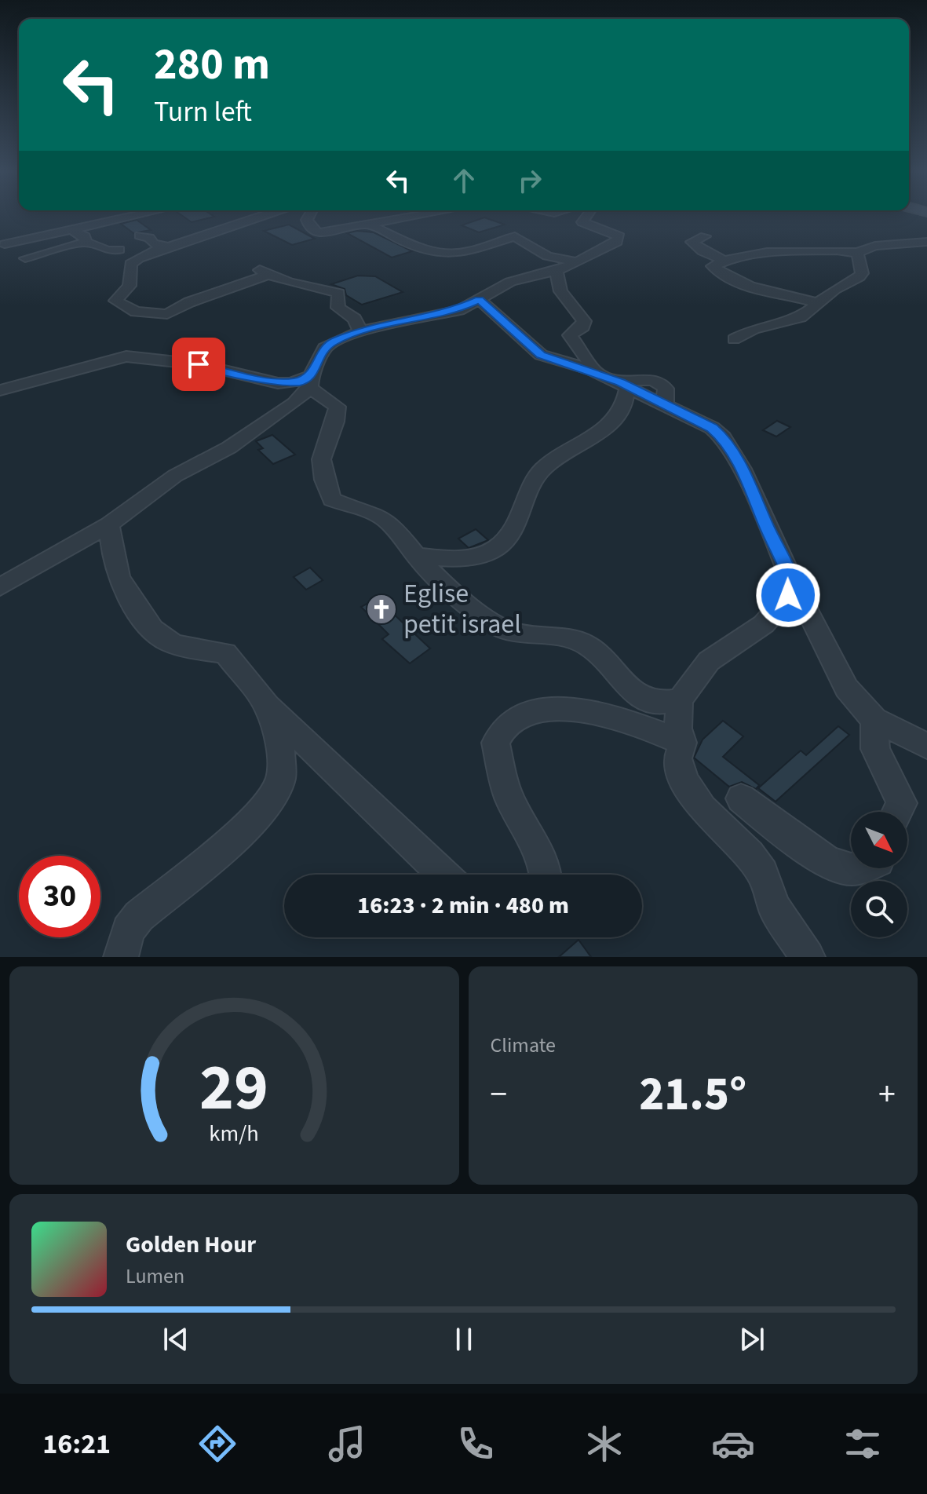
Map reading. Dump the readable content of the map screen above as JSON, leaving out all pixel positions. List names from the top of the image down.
{
  "places": {
    "church": ["Eglise petit israel"]
  },
  "north": "bottom right",
  "page": {
    "turn": ["280 m", "Turn left"],
    "limit": "30",
    "trip": "16:23 · 2 min · 480 m",
    "tile": "Climate",
    "heat": ["−", "21.5°", "+"],
    "song": ["Golden Hour", "Lumen"],
    "tabs": "16:21",
    "gauge": ["29", "km/h"]
  }
}
